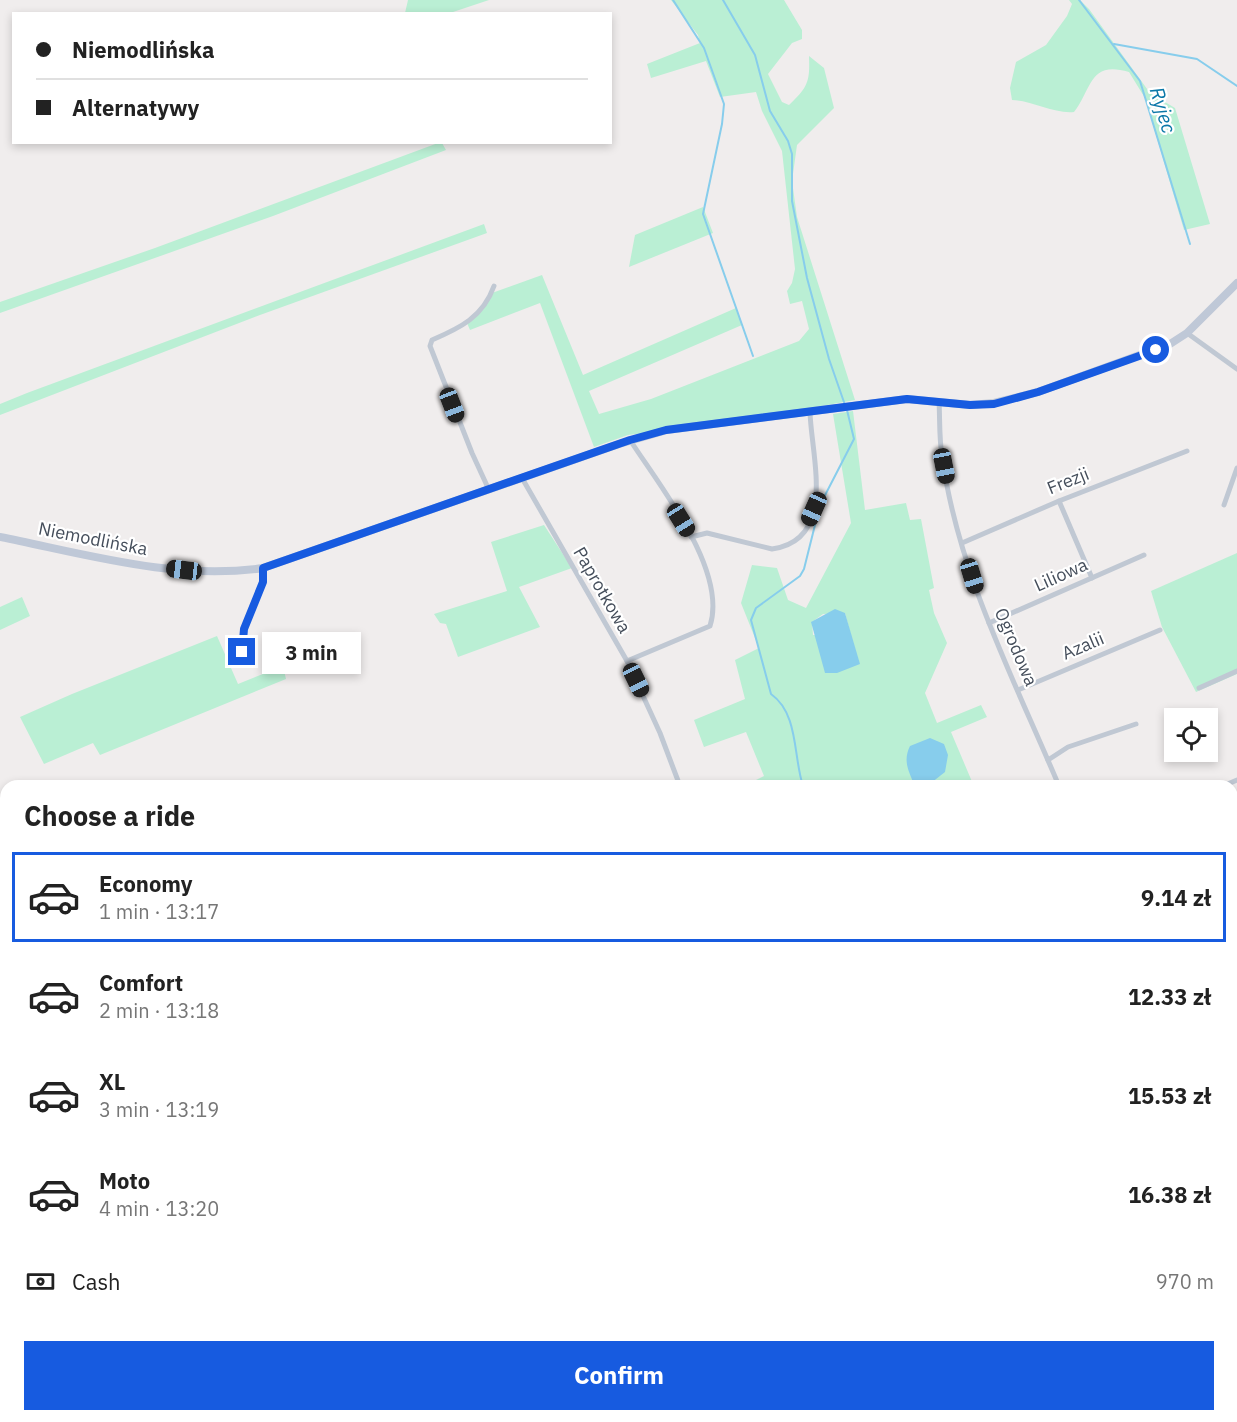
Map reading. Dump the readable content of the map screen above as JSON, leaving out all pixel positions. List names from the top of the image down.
{
  "streets": {
    "main road": ["Niemodlińska"],
    "street": [
      "Frezji",
      "Liliowa",
      "Paprotkowa",
      "Azalii",
      "Ogrodowa"
    ]
  },
  "crossings": [
    ["Frezji", "Ogrodowa"],
    ["Niemodlińska", "Paprotkowa"],
    ["Niemodlińska", "Ogrodowa"],
    ["Liliowa", "Ogrodowa"],
    ["Azalii", "Ogrodowa"]
  ],
  "water": ["Ryjec"],
  "page": {
    "banner": ["Niemodlińska", "Alternatywy"],
    "bubble": "3 min",
    "heading": "Choose a ride",
    "list": [
      {
        "name": "Economy",
        "note": "1 min · 13:17",
        "value": "9.14 zł"
      },
      {
        "name": "Comfort",
        "note": "2 min · 13:18",
        "value": "12.33 zł"
      },
      {
        "name": "XL",
        "note": "3 min · 13:19",
        "value": "15.53 zł"
      },
      {
        "name": "Moto",
        "note": "4 min · 13:20",
        "value": "16.38 zł"
      }
    ],
    "pay": ["Cash", "970 m"],
    "buttons": "Confirm"
  }
}
